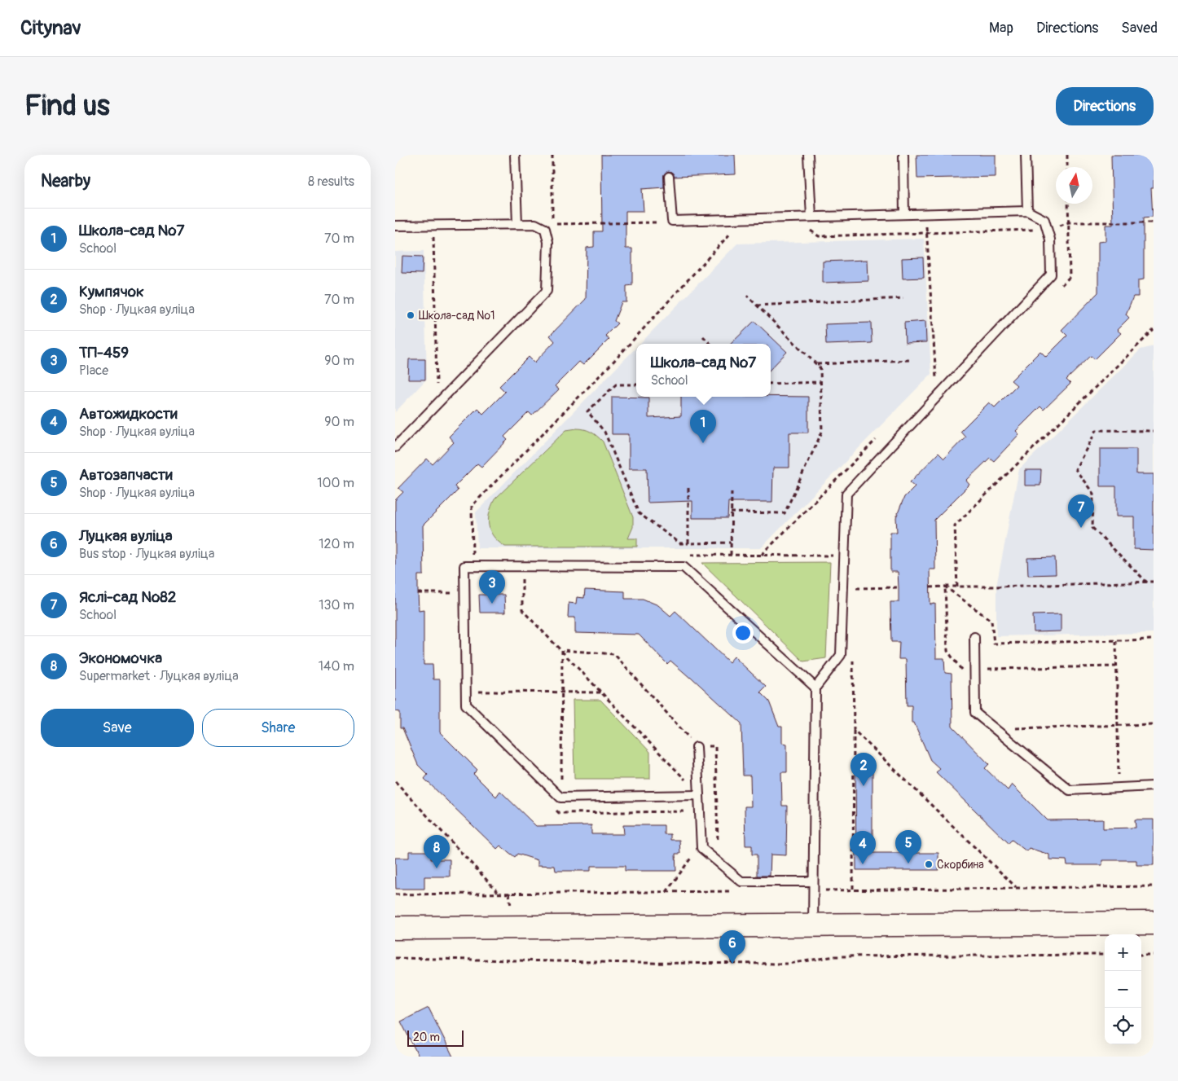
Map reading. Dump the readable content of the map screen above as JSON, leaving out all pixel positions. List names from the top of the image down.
{
  "places": ["Школа-сад №1", "Скорбина"],
  "scale_bar": "20 m",
  "north": "top",
  "page": {
    "header": "Citynav",
    "nav": ["Map", "Directions", "Saved"],
    "buttons": [
      "Directions",
      ["Save", "Share"]
    ],
    "title": "Find us",
    "heading": ["Nearby", "8 results"],
    "list": [
      {
        "mark": "1",
        "name": "Школа-сад №7",
        "note": "School",
        "value": "70 m"
      },
      {
        "mark": "2",
        "name": "Кумпячок",
        "note": "Shop · Луцкая вуліца",
        "value": "70 m"
      },
      {
        "mark": "3",
        "name": "ТП-459",
        "note": "Place",
        "value": "90 m"
      },
      {
        "mark": "4",
        "name": "Автожидкости",
        "note": "Shop · Луцкая вуліца",
        "value": "90 m"
      },
      {
        "mark": "5",
        "name": "Автозапчасти",
        "note": "Shop · Луцкая вуліца",
        "value": "100 m"
      },
      {
        "mark": "6",
        "name": "Луцкая вуліца",
        "note": "Bus stop · Луцкая вуліца",
        "value": "120 m"
      },
      {
        "mark": "7",
        "name": "Яслі-сад №82",
        "note": "School",
        "value": "130 m"
      },
      {
        "mark": "8",
        "name": "Экономочка",
        "note": "Supermarket · Луцкая вуліца",
        "value": "140 m"
      }
    ],
    "popup": ["Школа-сад №7", "School"],
    "pins": [
      "1",
      "7",
      "3",
      "2",
      "5",
      "4",
      "8",
      "6"
    ],
    "map_buttons": ["+", "−"],
    "scale": "20 m"
  }
}
